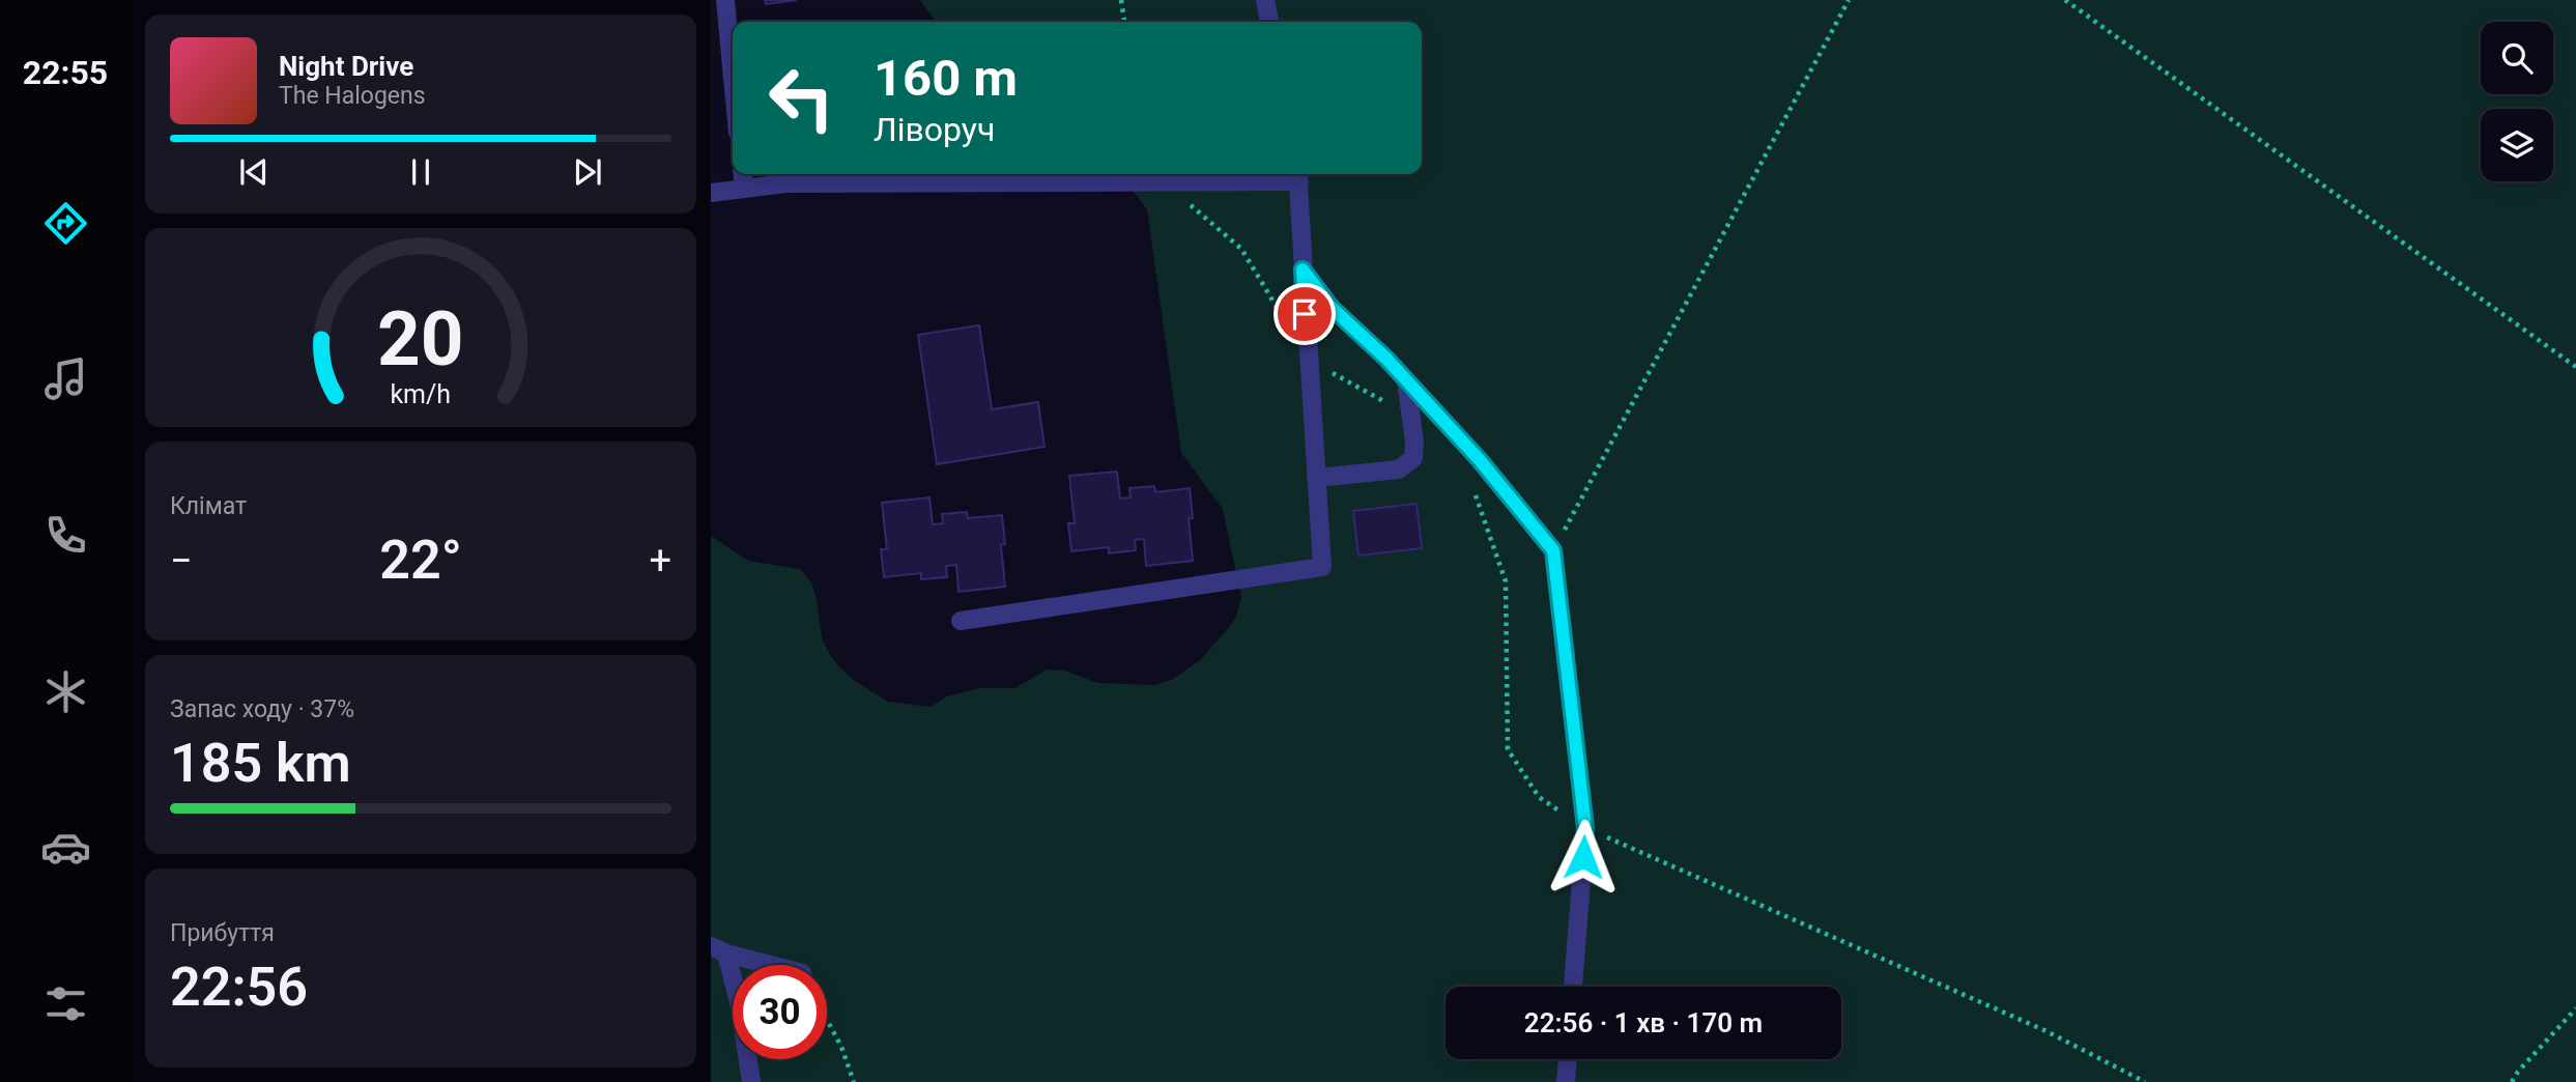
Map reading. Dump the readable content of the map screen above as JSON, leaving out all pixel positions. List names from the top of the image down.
{
  "page": {
    "tabs": "22:55",
    "turn": ["160 m", "Ліворуч"],
    "song": ["Night Drive", "The Halogens"],
    "tile": [
      "Клімат",
      ["Запас ходу · 37%", "185 km"],
      ["Прибуття", "22:56"]
    ],
    "heat": ["−", "22°", "+"],
    "limit": "30",
    "trip": "22:56 · 1 хв · 170 m",
    "gauge": ["20", "km/h"]
  }
}
